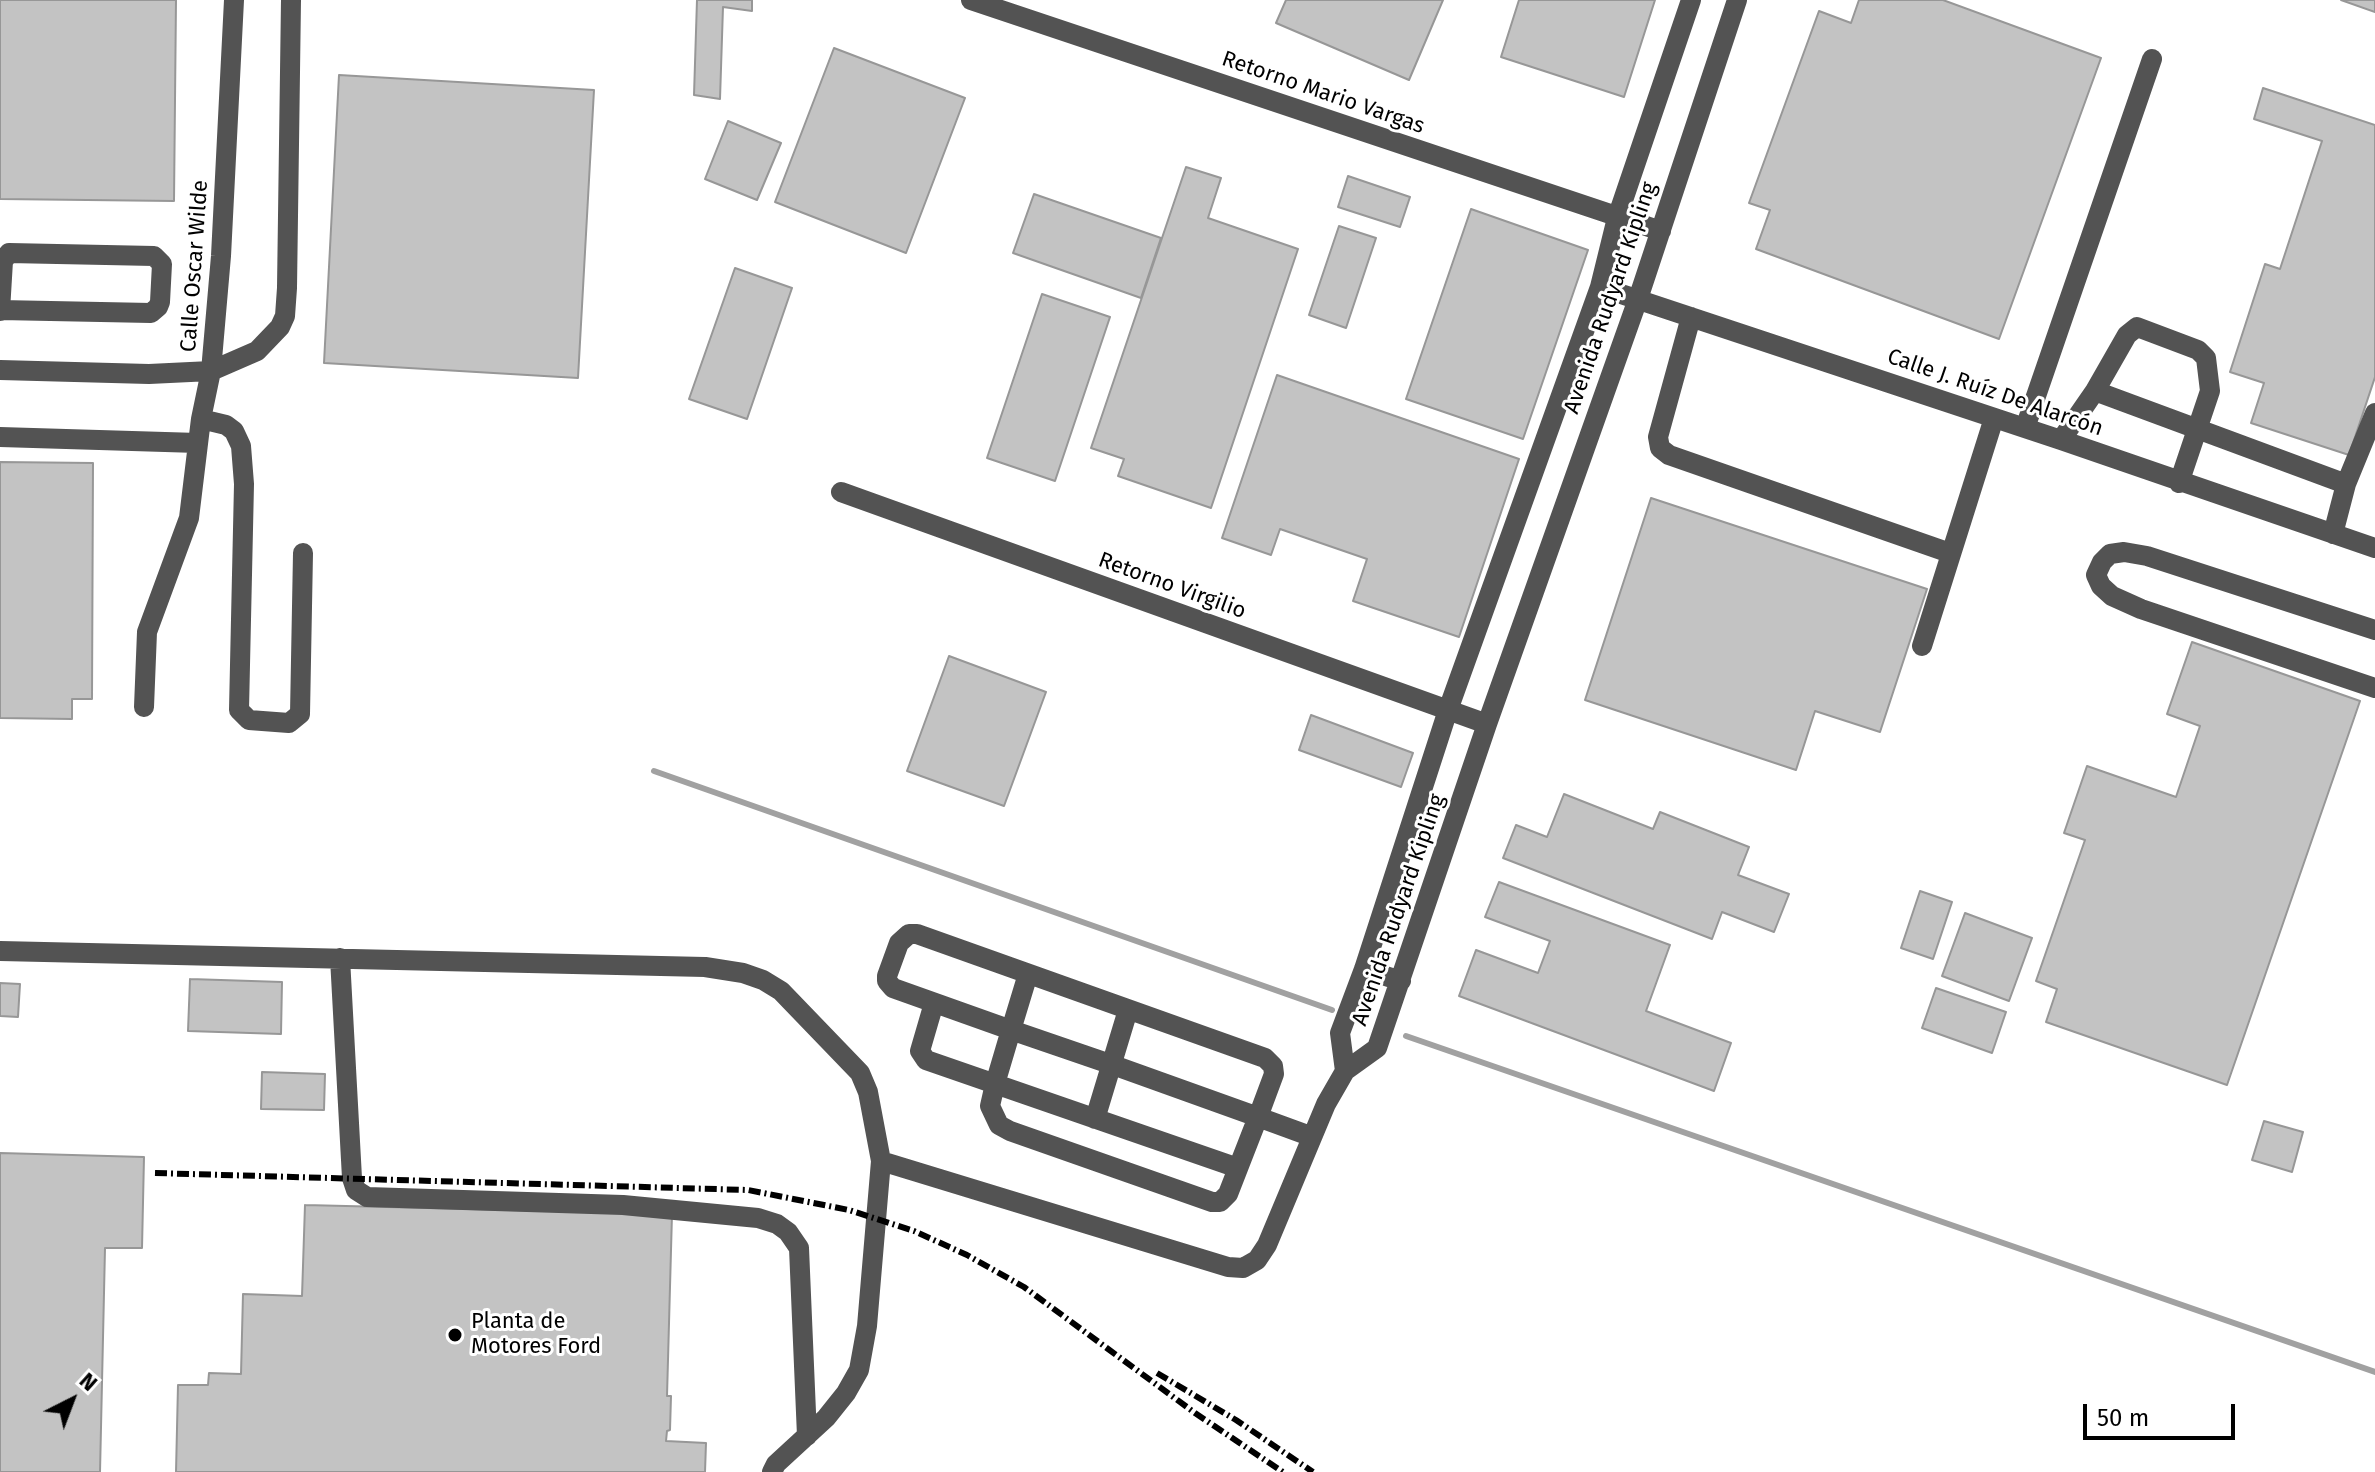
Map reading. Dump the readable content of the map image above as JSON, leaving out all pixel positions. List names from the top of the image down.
{
  "streets": {
    "street": [
      "Retorno Mario Vargas",
      "Calle Oscar Wilde",
      "Avenida Rudyard Kipling",
      "Calle J. Ruíz De Alarcón",
      "Retorno Virgilio"
    ]
  },
  "crossings": [
    ["Retorno Mario Vargas", "Avenida Rudyard Kipling"],
    ["Avenida Rudyard Kipling", "Calle J. Ruíz De Alarcón"],
    ["Avenida Rudyard Kipling", "Retorno Virgilio"]
  ],
  "places": ["Planta de Motores Ford"],
  "scale_bar": "50 m",
  "north": "top right"
}
